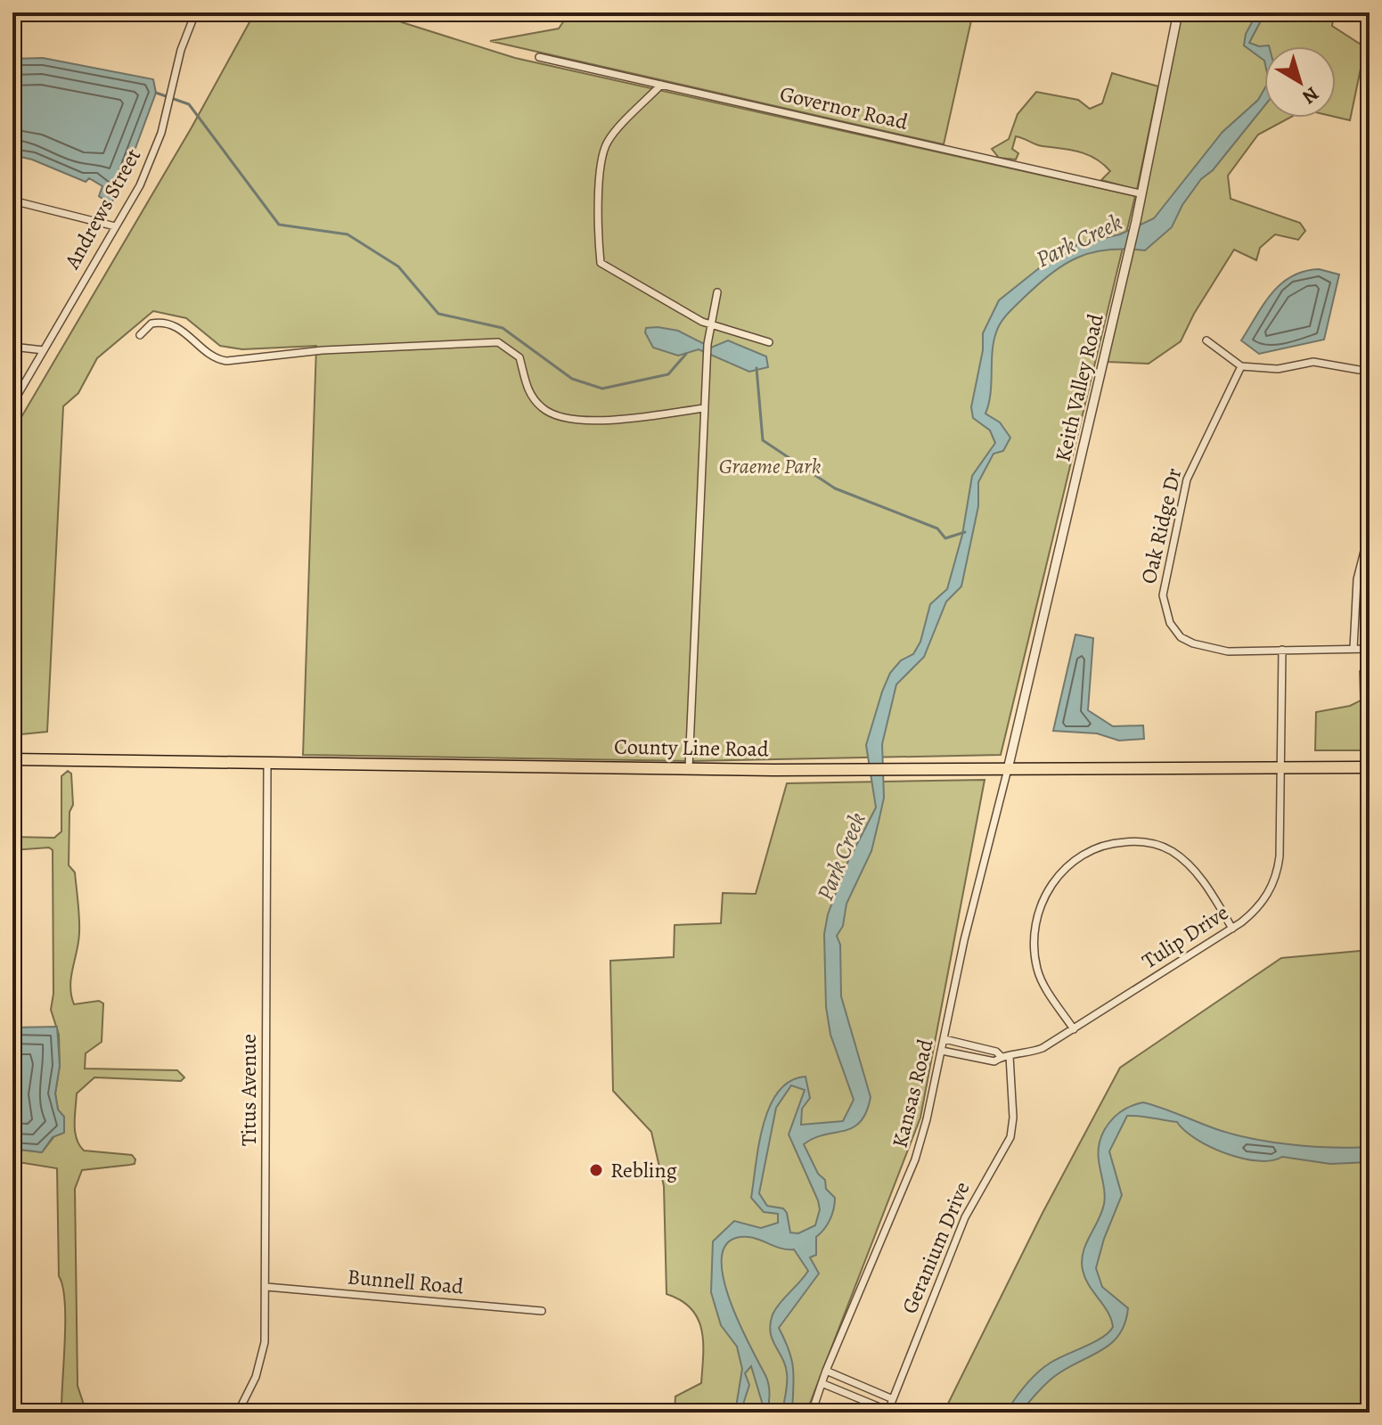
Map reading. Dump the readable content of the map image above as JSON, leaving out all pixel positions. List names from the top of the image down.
{
  "streets": {
    "main road": ["County Line Road"],
    "street": [
      "Governor Road",
      "Andrews Street",
      "Keith Valley Road",
      "Oak Ridge Dr",
      "Tulip Drive",
      "Titus Avenue",
      "Kansas Road",
      "Geranium Drive",
      "Bunnell Road"
    ]
  },
  "crossings": [
    ["Governor Road", "Keith Valley Road"],
    ["Keith Valley Road", "County Line Road"],
    ["Keith Valley Road", "Kansas Road"],
    ["Oak Ridge Dr", "Tulip Drive"],
    ["County Line Road", "Tulip Drive"],
    ["County Line Road", "Titus Avenue"],
    ["County Line Road", "Kansas Road"],
    ["Tulip Drive", "Kansas Road"],
    ["Tulip Drive", "Geranium Drive"],
    ["Titus Avenue", "Bunnell Road"]
  ],
  "water": ["Park Creek"],
  "parks": ["Graeme Park"],
  "places": ["Rebling"],
  "north": "bottom right"
}
